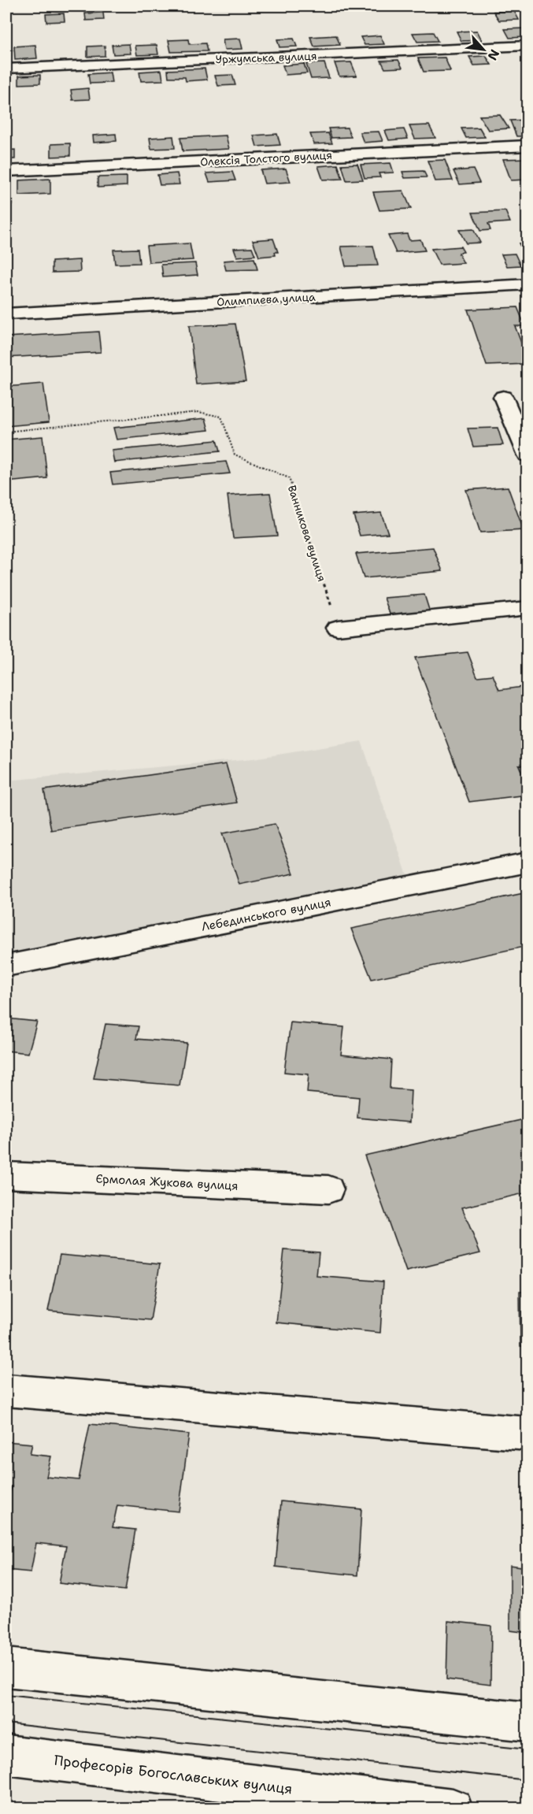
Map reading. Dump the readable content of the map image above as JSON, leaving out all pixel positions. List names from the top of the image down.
{
  "streets": {
    "street": [
      "Уржумська вулиця",
      "Олексія Толстого вулиця",
      "Олимпиева улица",
      "Лебединського вулиця",
      "Єрмолая Жукова вулиця",
      "Професорів Богославських вулиця"
    ],
    "path": ["Ванникова вулиця"]
  },
  "north": "bottom right"
}
